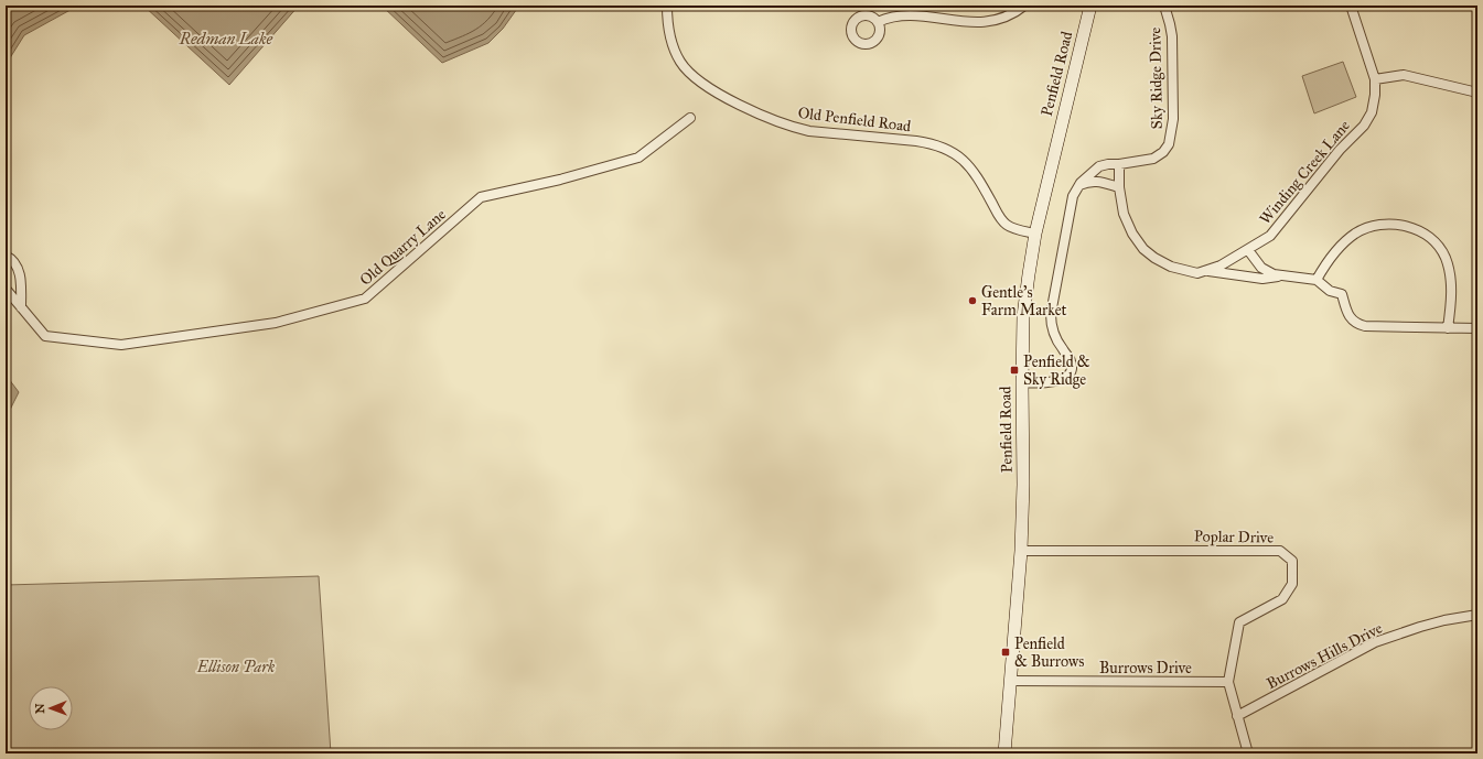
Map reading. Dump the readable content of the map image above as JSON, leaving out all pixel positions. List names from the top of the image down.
{
  "streets": {
    "main road": ["Penfield Road"],
    "street": [
      "Sky Ridge Drive",
      "Old Penfield Road",
      "Winding Creek Lane",
      "Old Quarry Lane",
      "Poplar Drive",
      "Burrows Hills Drive",
      "Burrows Drive"
    ]
  },
  "crossings": [
    ["Penfield Road", "Sky Ridge Drive"],
    ["Penfield Road", "Old Penfield Road"],
    ["Penfield Road", "Poplar Drive"],
    ["Penfield Road", "Burrows Drive"],
    ["Sky Ridge Drive", "Winding Creek Lane"],
    ["Poplar Drive", "Burrows Drive"]
  ],
  "water": ["Redman Lake"],
  "parks": ["Ellison Park"],
  "places": {
    "other": ["Gentle's Farm Market"],
    "transit": ["Penfield & Sky Ridge", "Penfield & Burrows"]
  },
  "north": "left"
}
